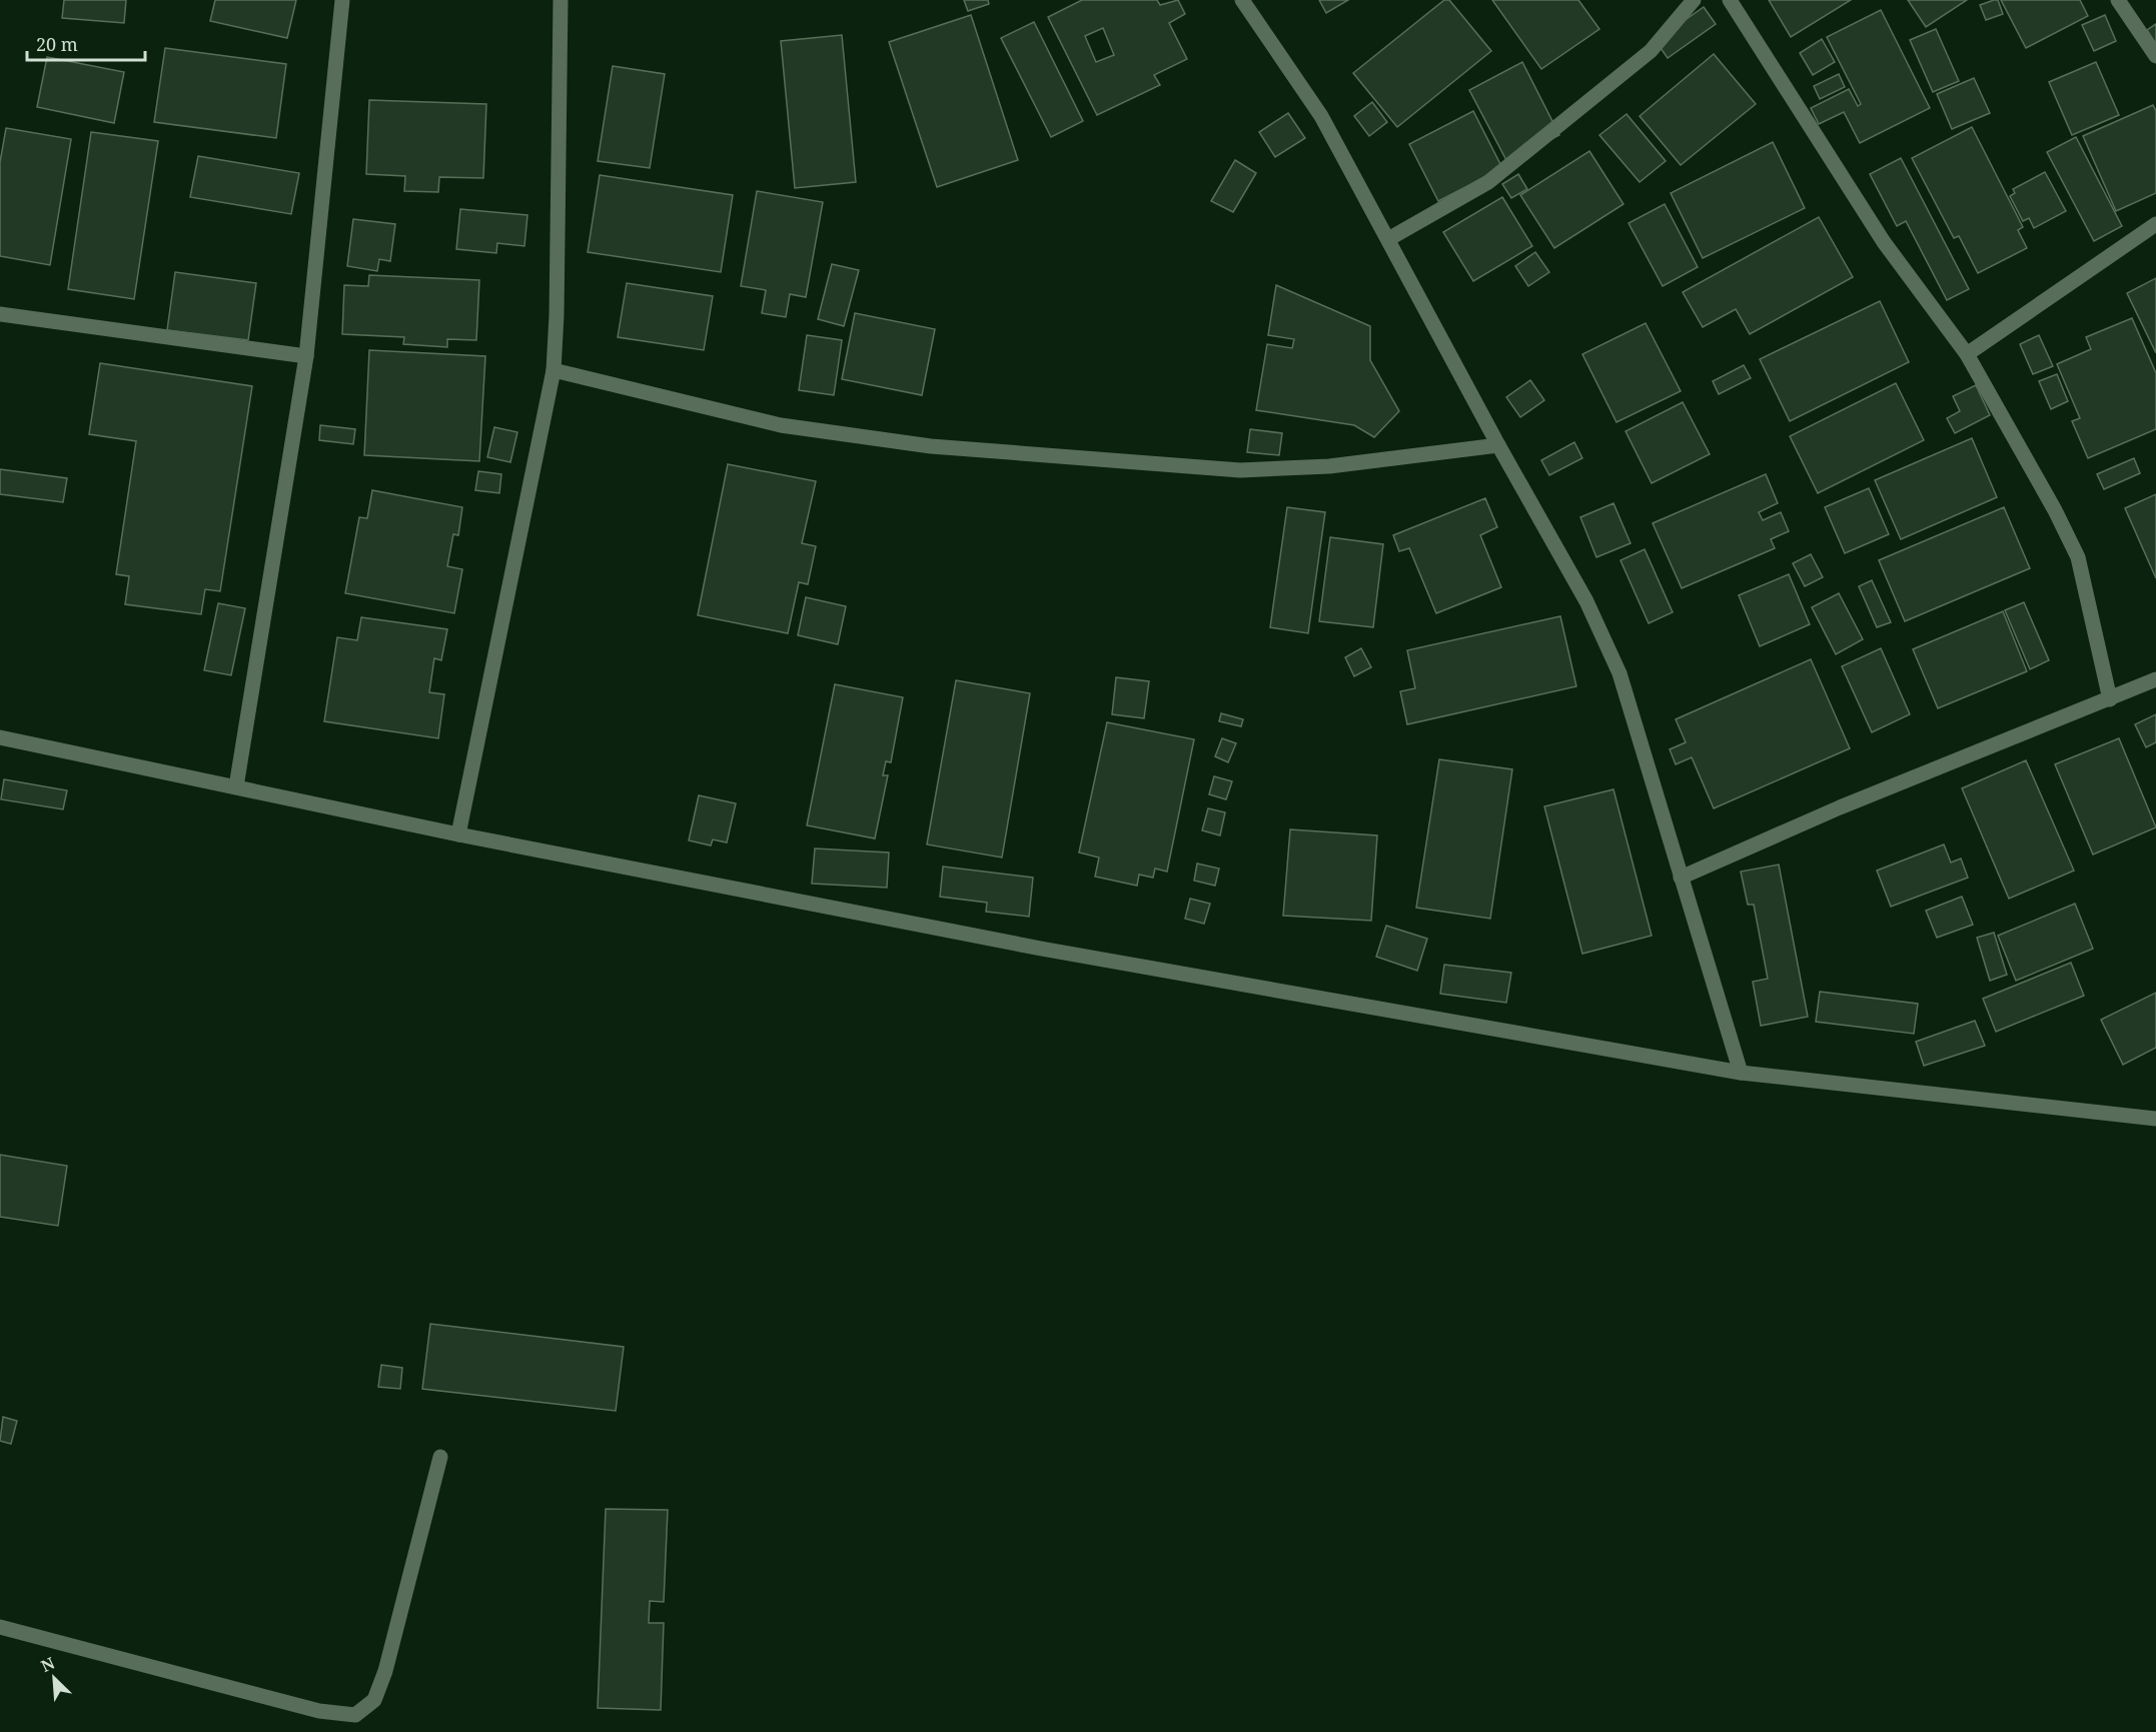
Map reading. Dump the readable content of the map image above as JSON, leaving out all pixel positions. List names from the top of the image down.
{
  "scale_bar": "20 m",
  "north": "top left"
}
